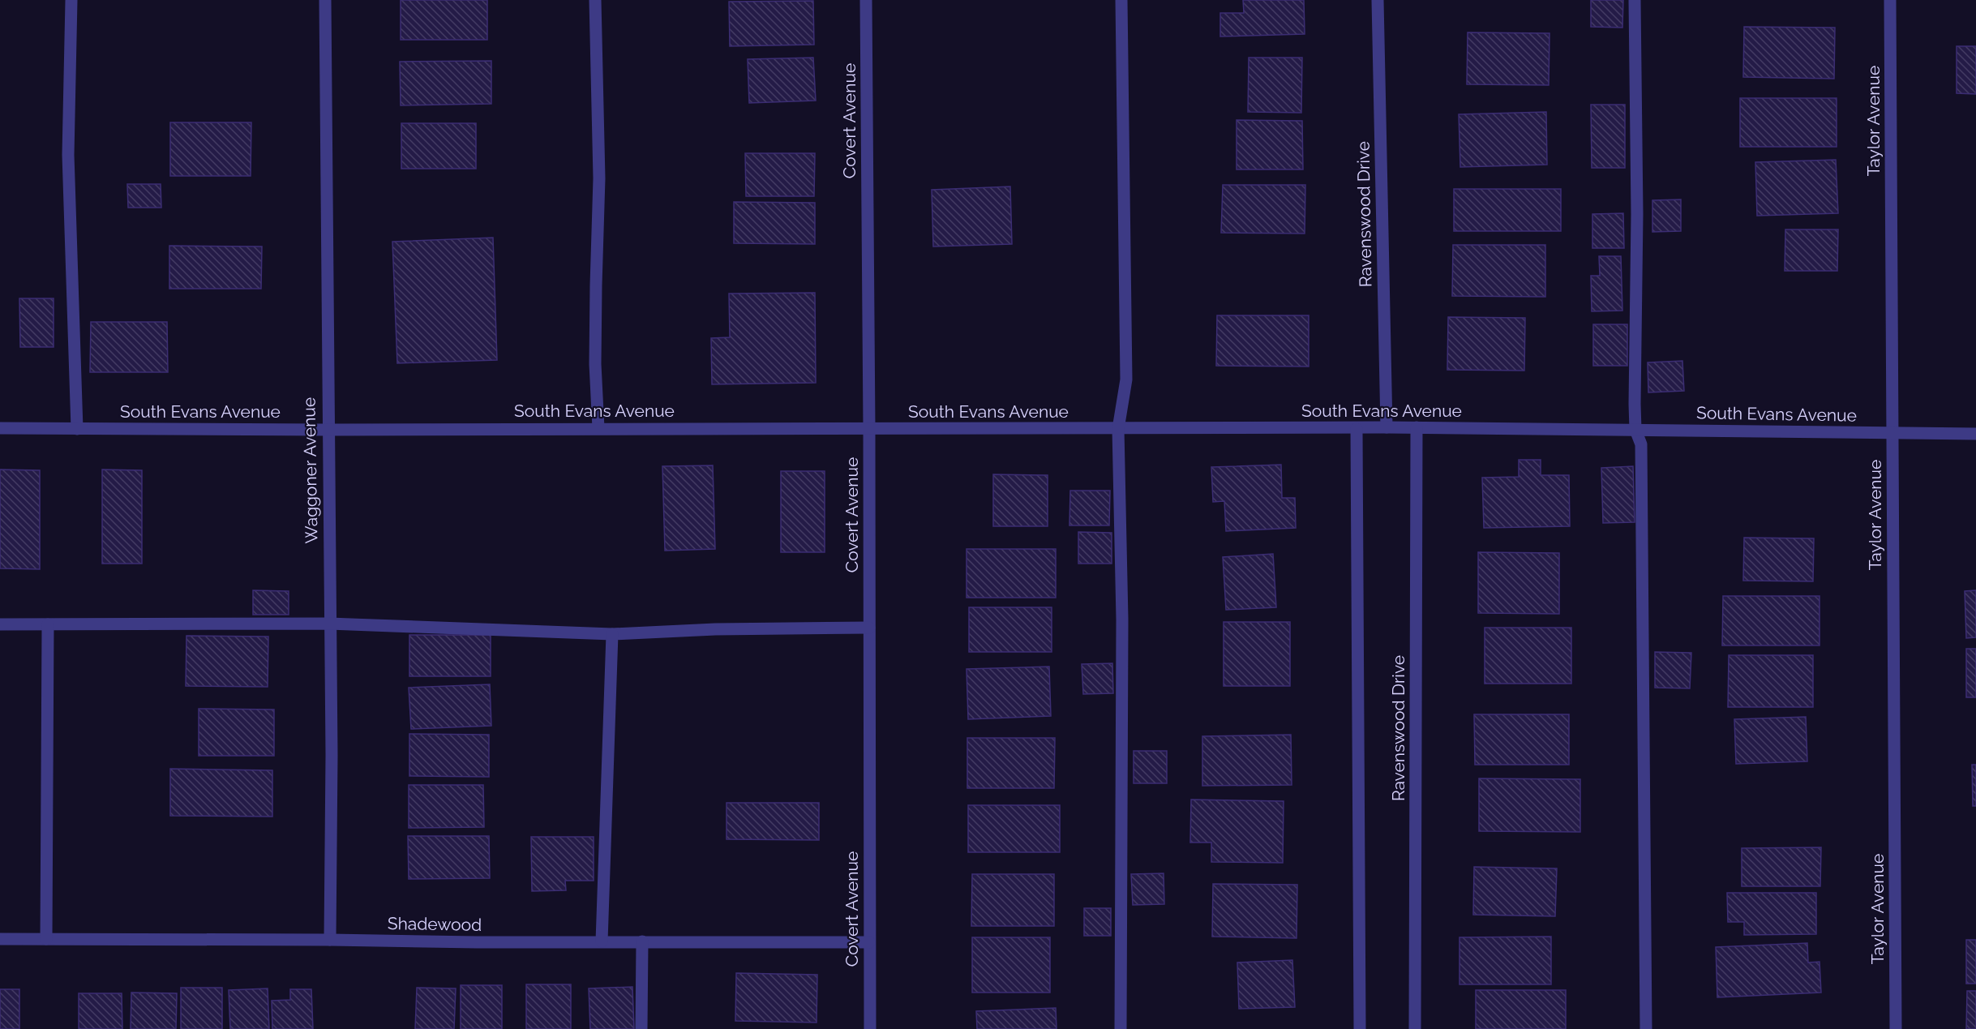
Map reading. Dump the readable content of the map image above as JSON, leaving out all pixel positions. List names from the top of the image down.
{
  "streets": {
    "street": [
      "Covert Avenue",
      "Taylor Avenue",
      "Ravenswood Drive",
      "South Evans Avenue",
      "Waggoner Avenue",
      "Shadewood"
    ]
  },
  "crossings": [
    ["Covert Avenue", "South Evans Avenue"],
    ["Covert Avenue", "Shadewood"],
    ["Taylor Avenue", "South Evans Avenue"],
    ["Ravenswood Drive", "South Evans Avenue"],
    ["South Evans Avenue", "Waggoner Avenue"],
    ["Waggoner Avenue", "Shadewood"]
  ]
}
